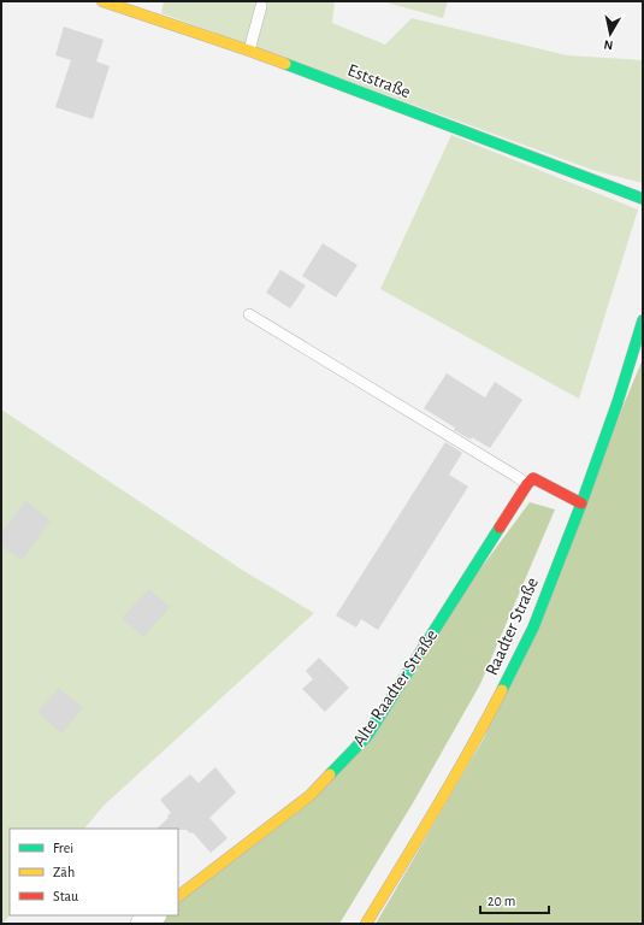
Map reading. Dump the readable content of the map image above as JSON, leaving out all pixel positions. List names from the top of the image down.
{
  "streets": {
    "street": ["Eststraße", "Raadter Straße", "Alte Raadter Straße"]
  },
  "legend": ["Frei", "Zäh", "Stau"],
  "scale_bar": "20 m",
  "north": "bottom"
}
